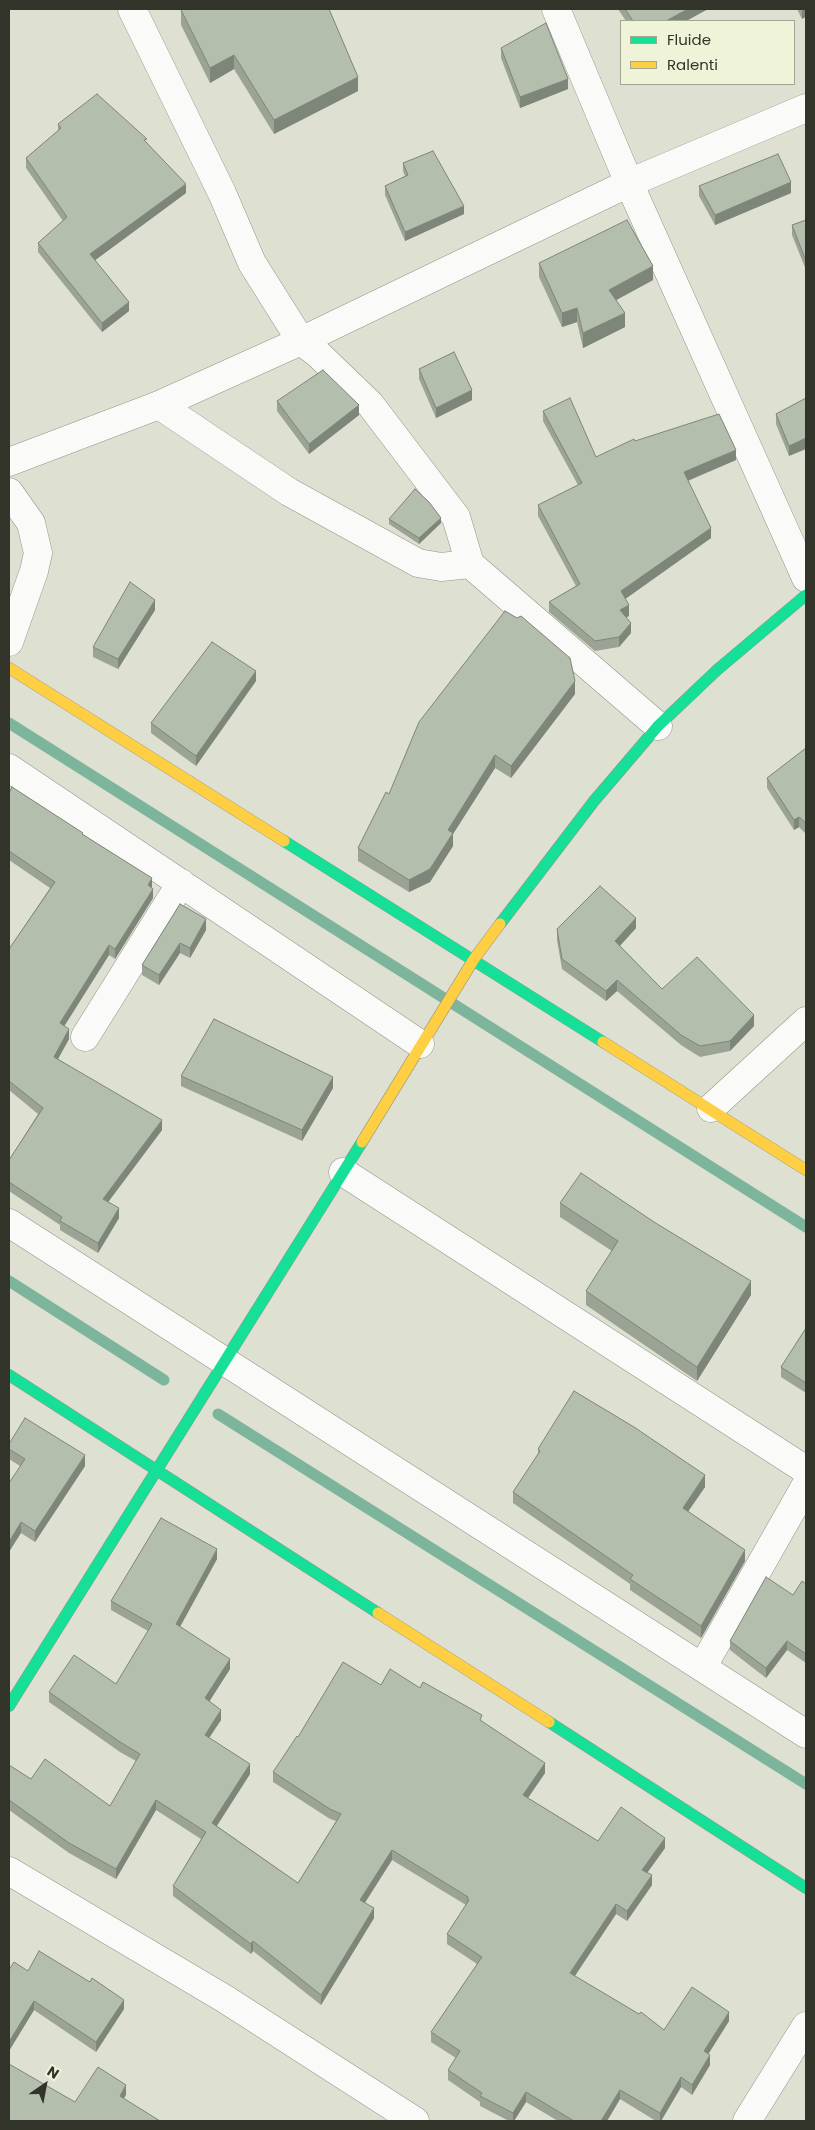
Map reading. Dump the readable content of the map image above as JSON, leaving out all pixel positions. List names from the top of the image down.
{
  "legend": ["Fluide", "Ralenti"],
  "north": "top right"
}
